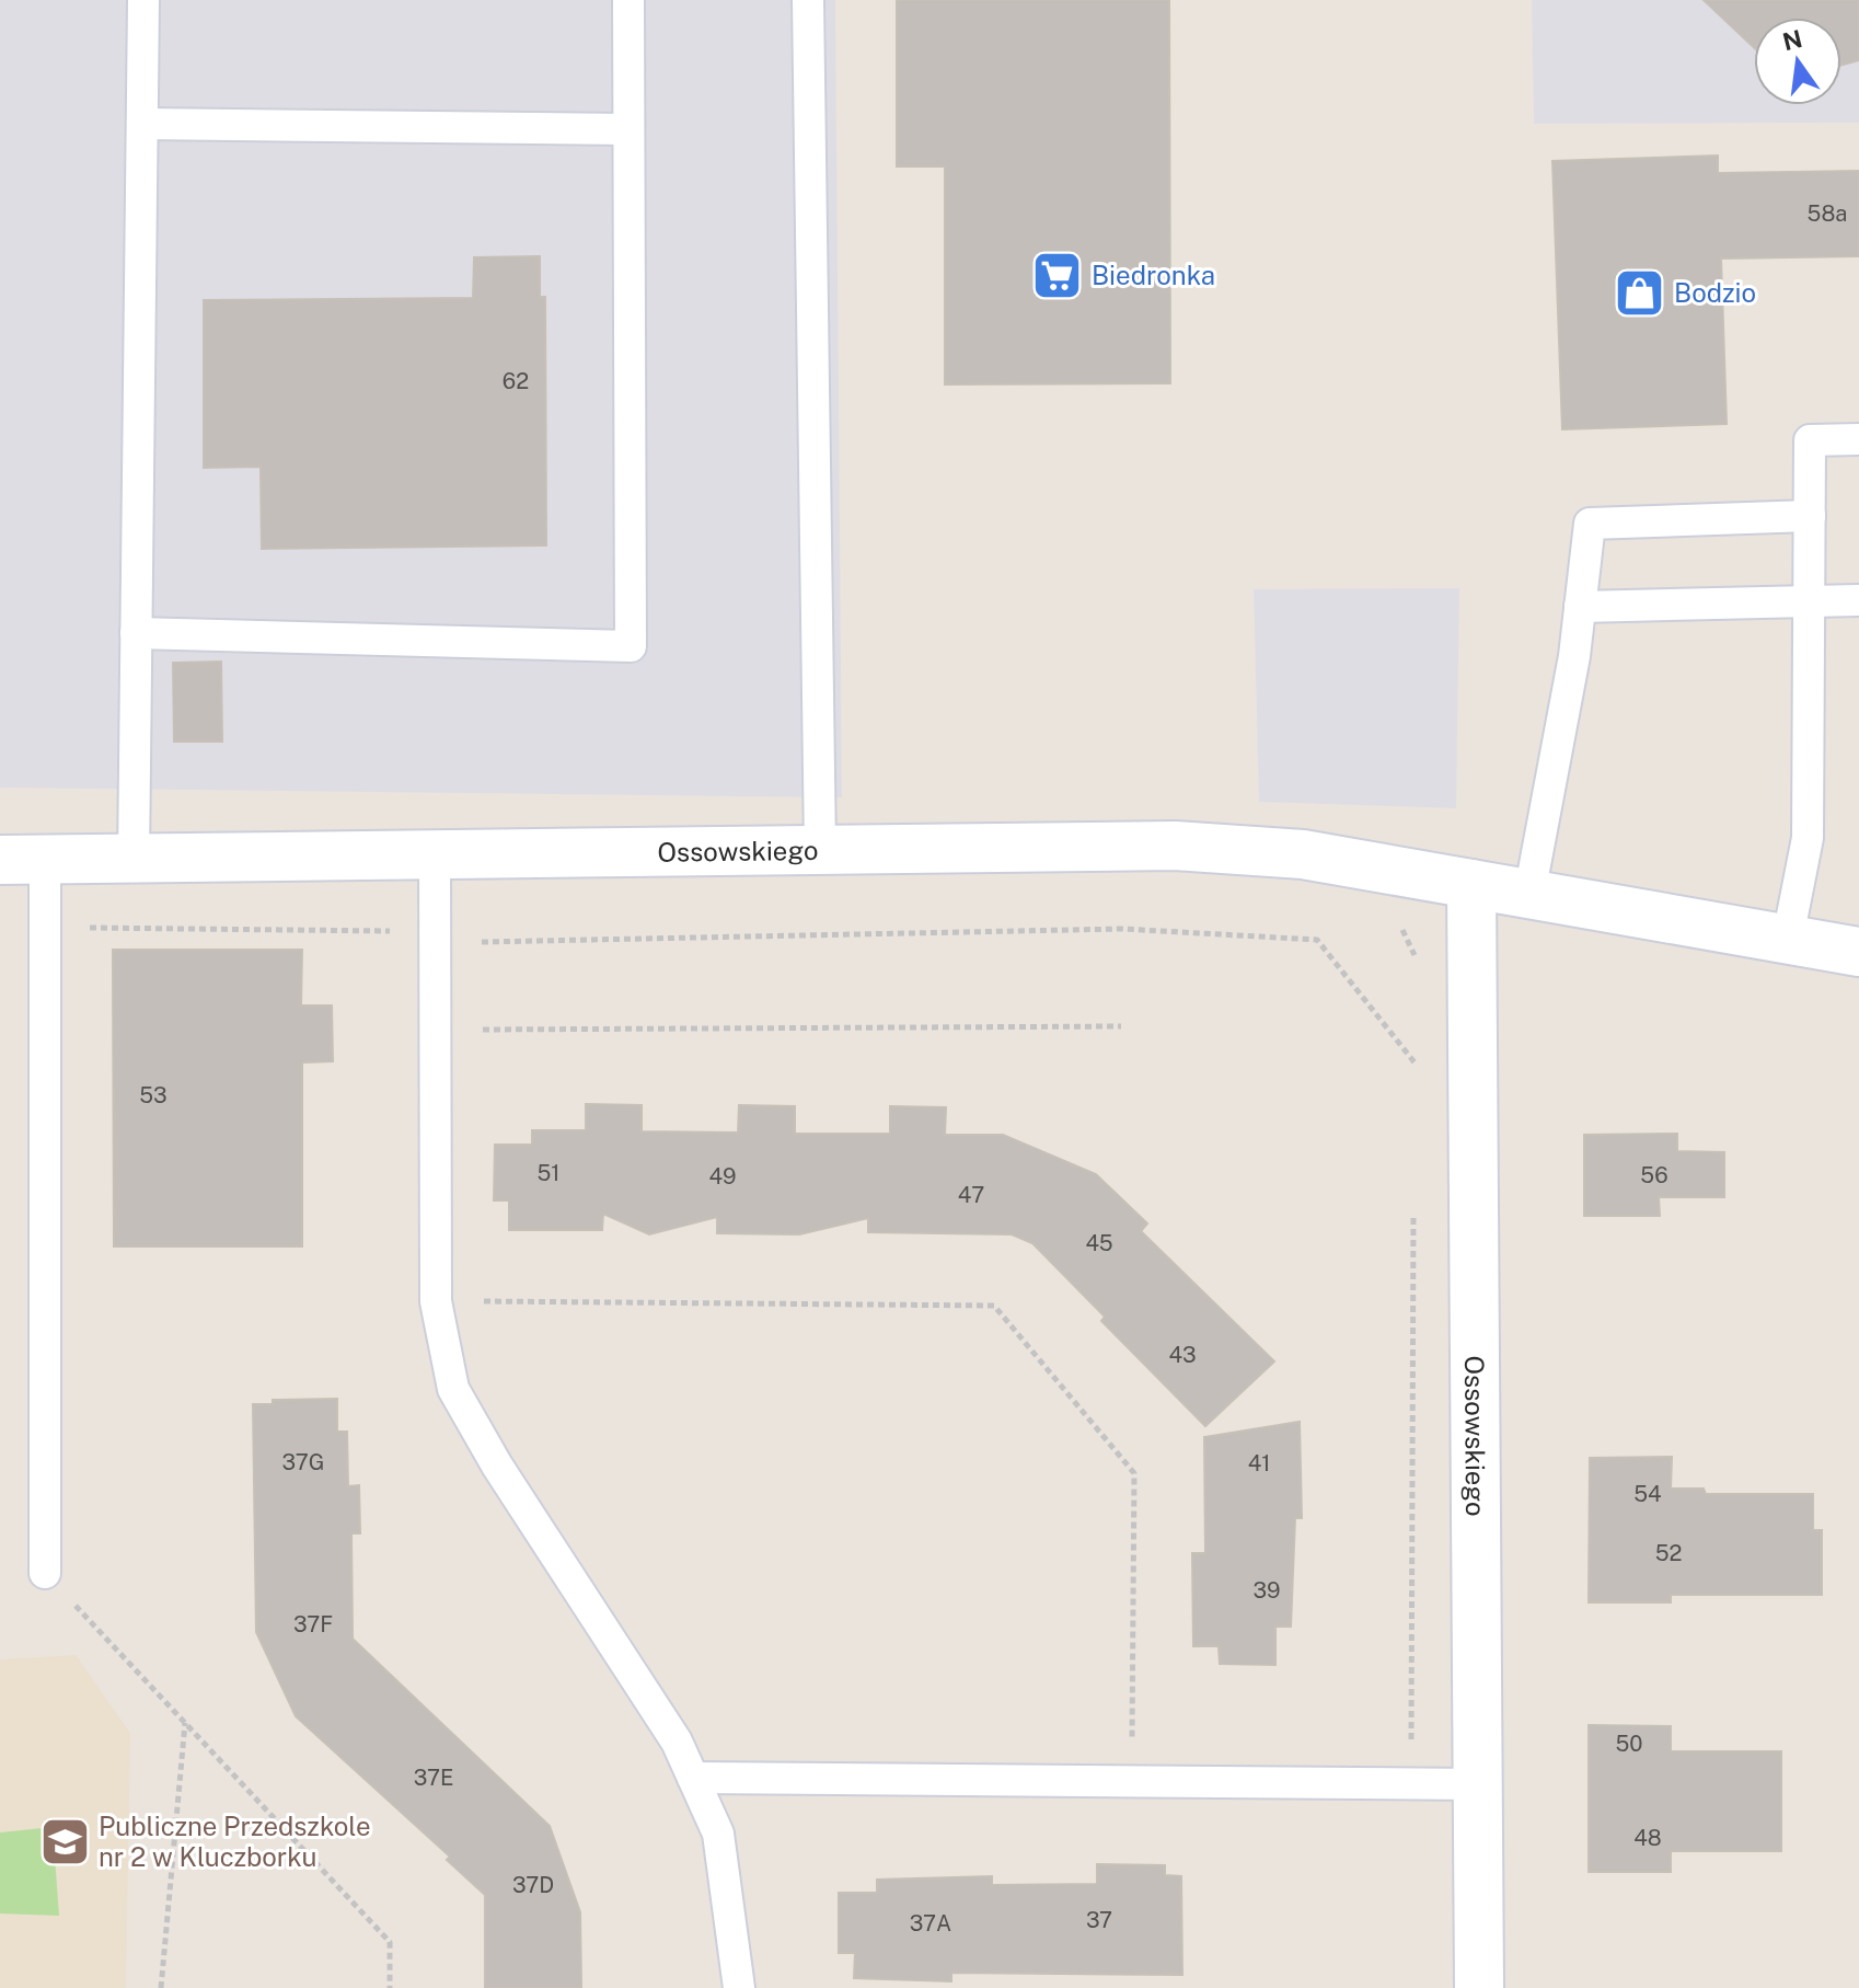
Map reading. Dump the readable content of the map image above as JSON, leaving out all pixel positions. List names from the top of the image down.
{
  "streets": {
    "street": ["Ossowskiego"]
  },
  "places": {
    "supermarket": ["Biedronka"],
    "shop": ["Bodzio"],
    "school or university": ["Publiczne Przedszkole nr 2 w Kluczborku"]
  },
  "house_numbers": [
    "58a",
    "62",
    "53",
    "51",
    "56",
    "49",
    "47",
    "45",
    "43",
    "37G",
    "41",
    "54",
    "52",
    "39",
    "37F",
    "50",
    "37E",
    "48",
    "37D",
    "37",
    "37A"
  ],
  "north": "top"
}
